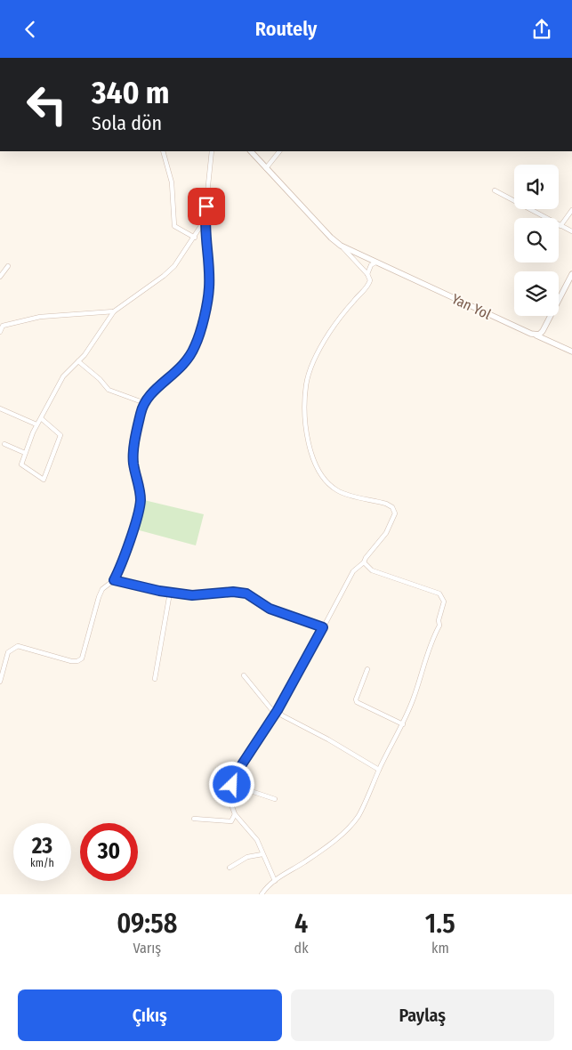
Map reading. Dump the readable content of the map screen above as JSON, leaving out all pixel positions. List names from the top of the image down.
{
  "streets": {
    "street": ["Yan Yol"]
  },
  "page": {
    "header": "Routely",
    "turn": ["340 m", "Sola dön"],
    "speed": "23 km/h",
    "limit": "30",
    "eta": [
      "09:58",
      "Varış",
      "4",
      "dk",
      "1.5",
      "km"
    ],
    "buttons": ["Çıkış", "Paylaş"]
  }
}
